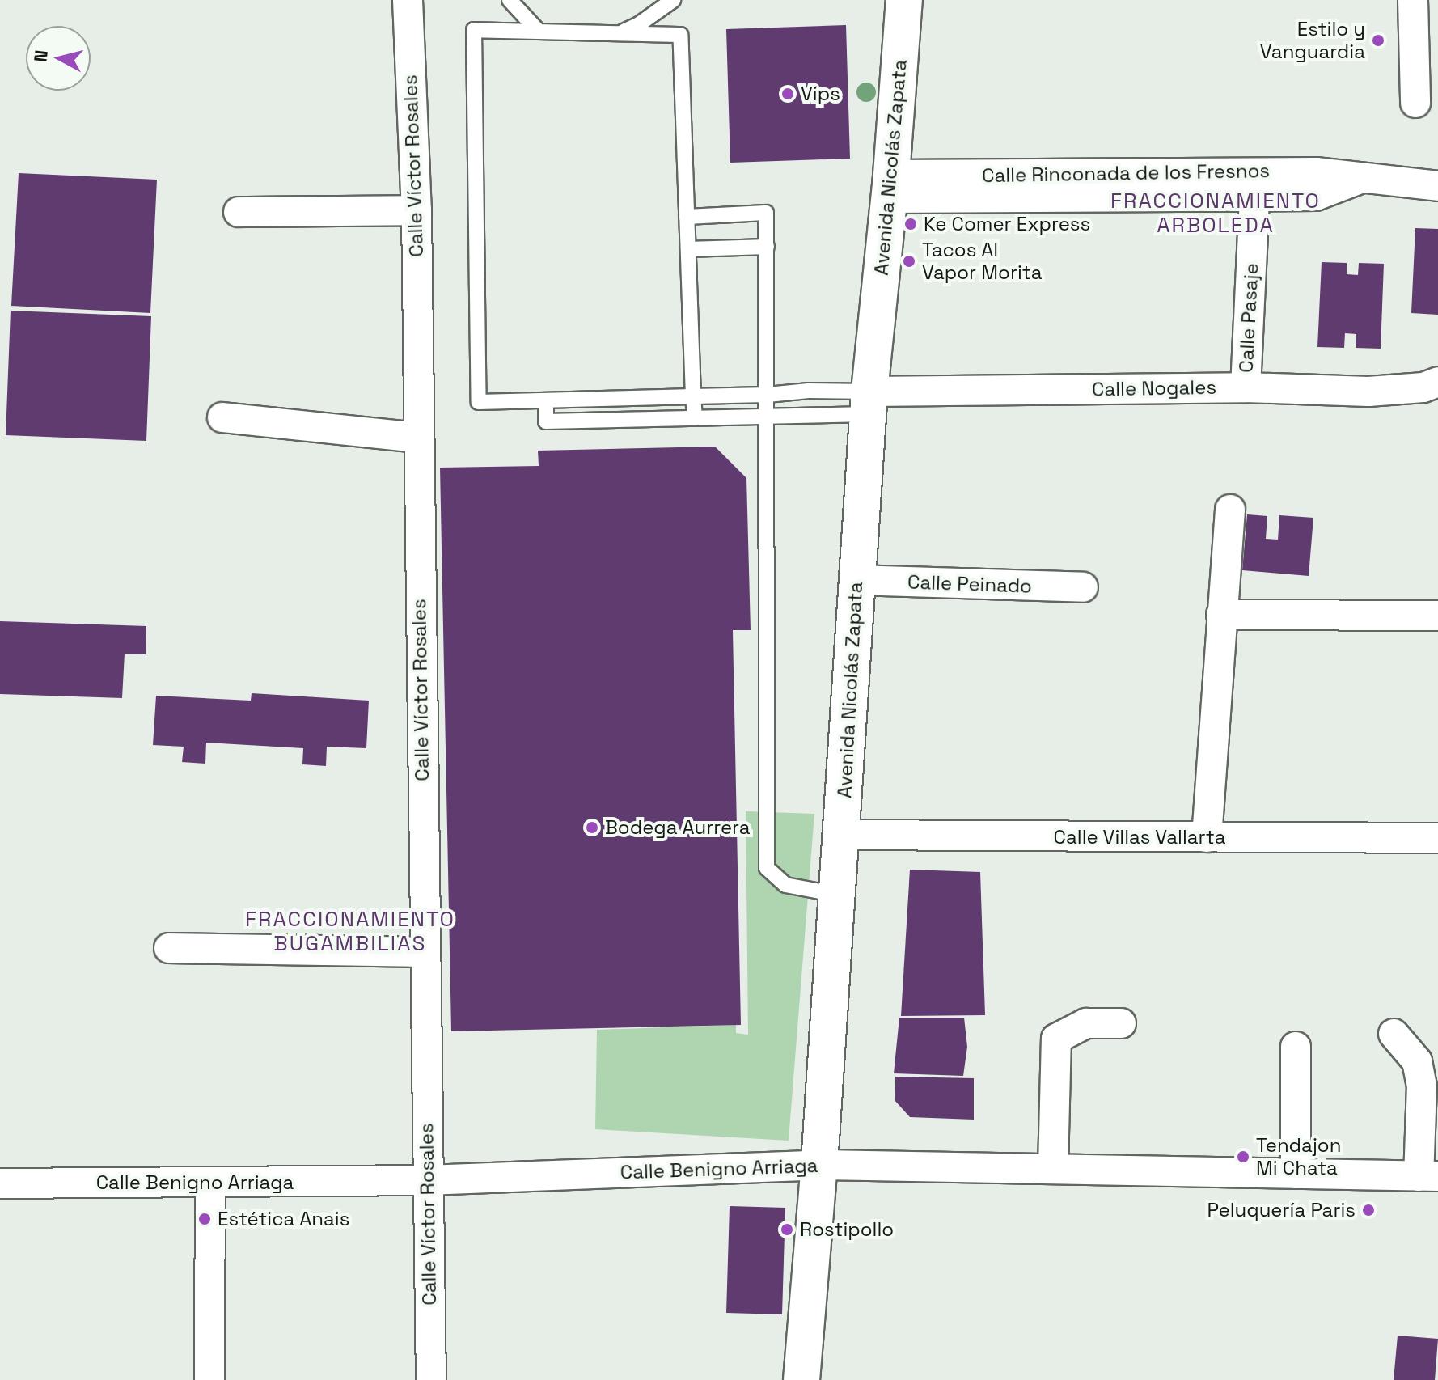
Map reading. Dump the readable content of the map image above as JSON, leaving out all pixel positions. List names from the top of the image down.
{
  "streets": {
    "street": [
      "Calle Víctor Rosales",
      "Avenida Nicolás Zapata",
      "Calle Rinconada de los Fresnos",
      "Calle Pasaje",
      "Calle Nogales",
      "Calle Peinado",
      "Calle Villas Vallarta",
      "Calle Benigno Arriaga"
    ]
  },
  "crossings": [
    ["Calle Víctor Rosales", "Calle Benigno Arriaga"],
    ["Avenida Nicolás Zapata", "Calle Rinconada de los Fresnos"],
    ["Avenida Nicolás Zapata", "Calle Nogales"],
    ["Avenida Nicolás Zapata", "Calle Peinado"],
    ["Avenida Nicolás Zapata", "Calle Villas Vallarta"],
    ["Avenida Nicolás Zapata", "Calle Benigno Arriaga"],
    ["Calle Rinconada de los Fresnos", "Calle Pasaje"],
    ["Calle Pasaje", "Calle Nogales"]
  ],
  "districts": ["FRACCIONAMIENTO ARBOLEDA", "FRACCIONAMIENTO BUGAMBILIAS"],
  "places": [
    "Estilo y Vanguardia",
    "Vips",
    "Ke Comer Express",
    "Tacos Al Vapor Morita",
    "Bodega Aurrera",
    "Tendajon Mi Chata",
    "Peluquería Paris",
    "Estética Anais",
    "Rostipollo"
  ],
  "north": "left"
}
